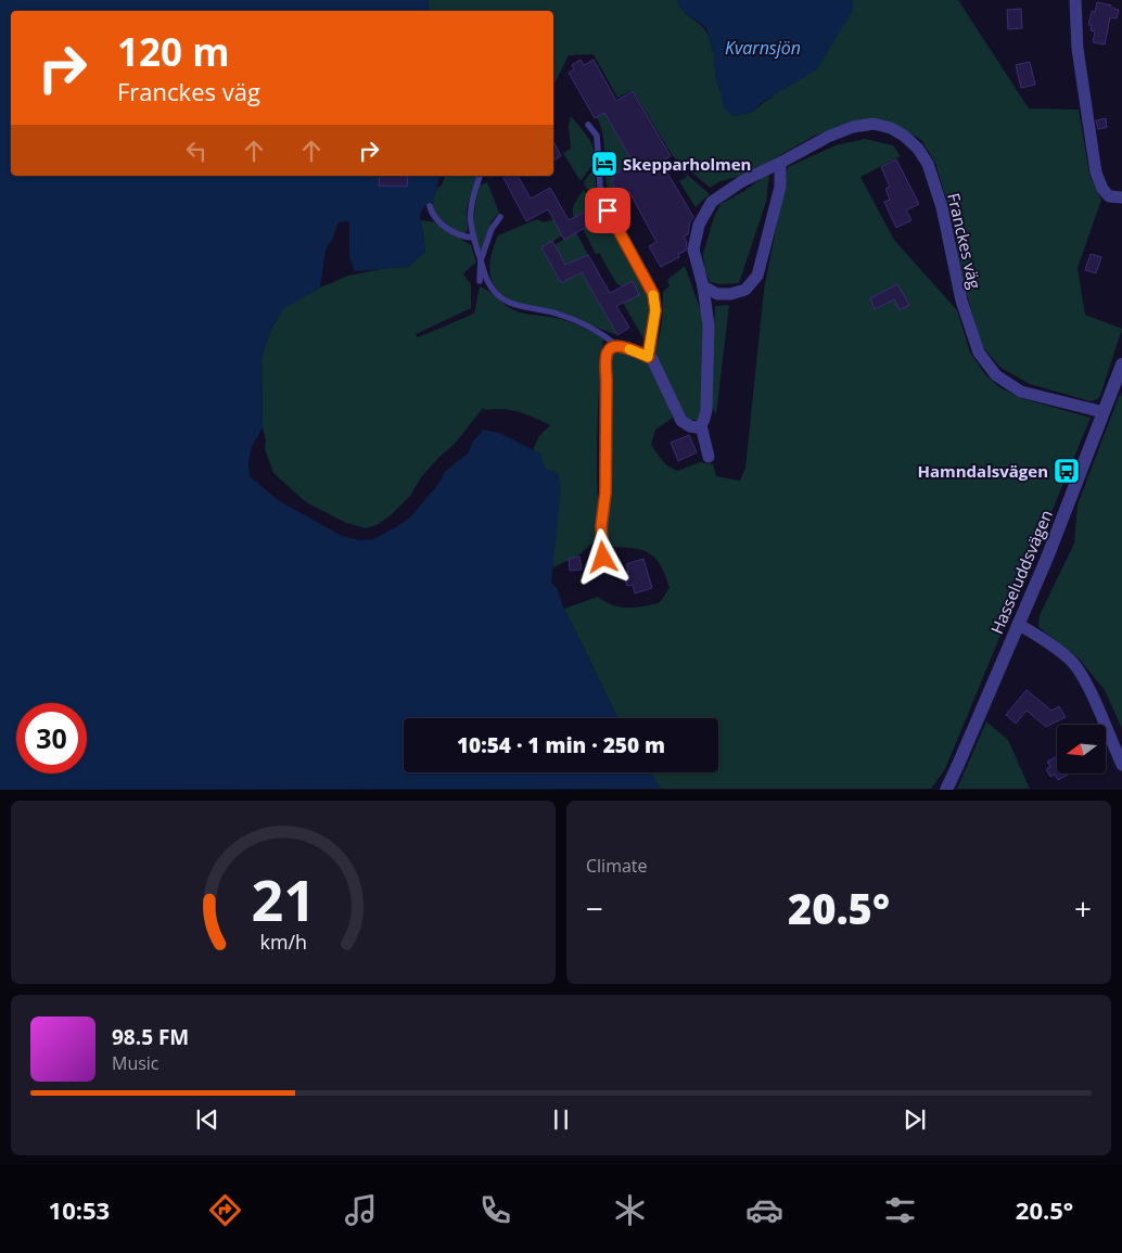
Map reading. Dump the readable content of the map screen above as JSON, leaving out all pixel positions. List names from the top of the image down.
{
  "streets": {
    "street": ["Franckes väg", "Hasseluddsvägen"]
  },
  "crossings": [
    ["Franckes väg", "Hasseluddsvägen"]
  ],
  "water": ["Kvarnsjön"],
  "places": {
    "hotel": ["Skepparholmen"],
    "bus stop": ["Hamndalsvägen"]
  },
  "north": "left",
  "page": {
    "turn": ["120 m", "Franckes väg"],
    "limit": "30",
    "trip": "10:54 · 1 min · 250 m",
    "tile": "Climate",
    "heat": ["−", "20.5°", "+"],
    "song": ["98.5 FM", "Music"],
    "tabs": ["10:53", "20.5°"],
    "gauge": ["21", "km/h"]
  }
}
